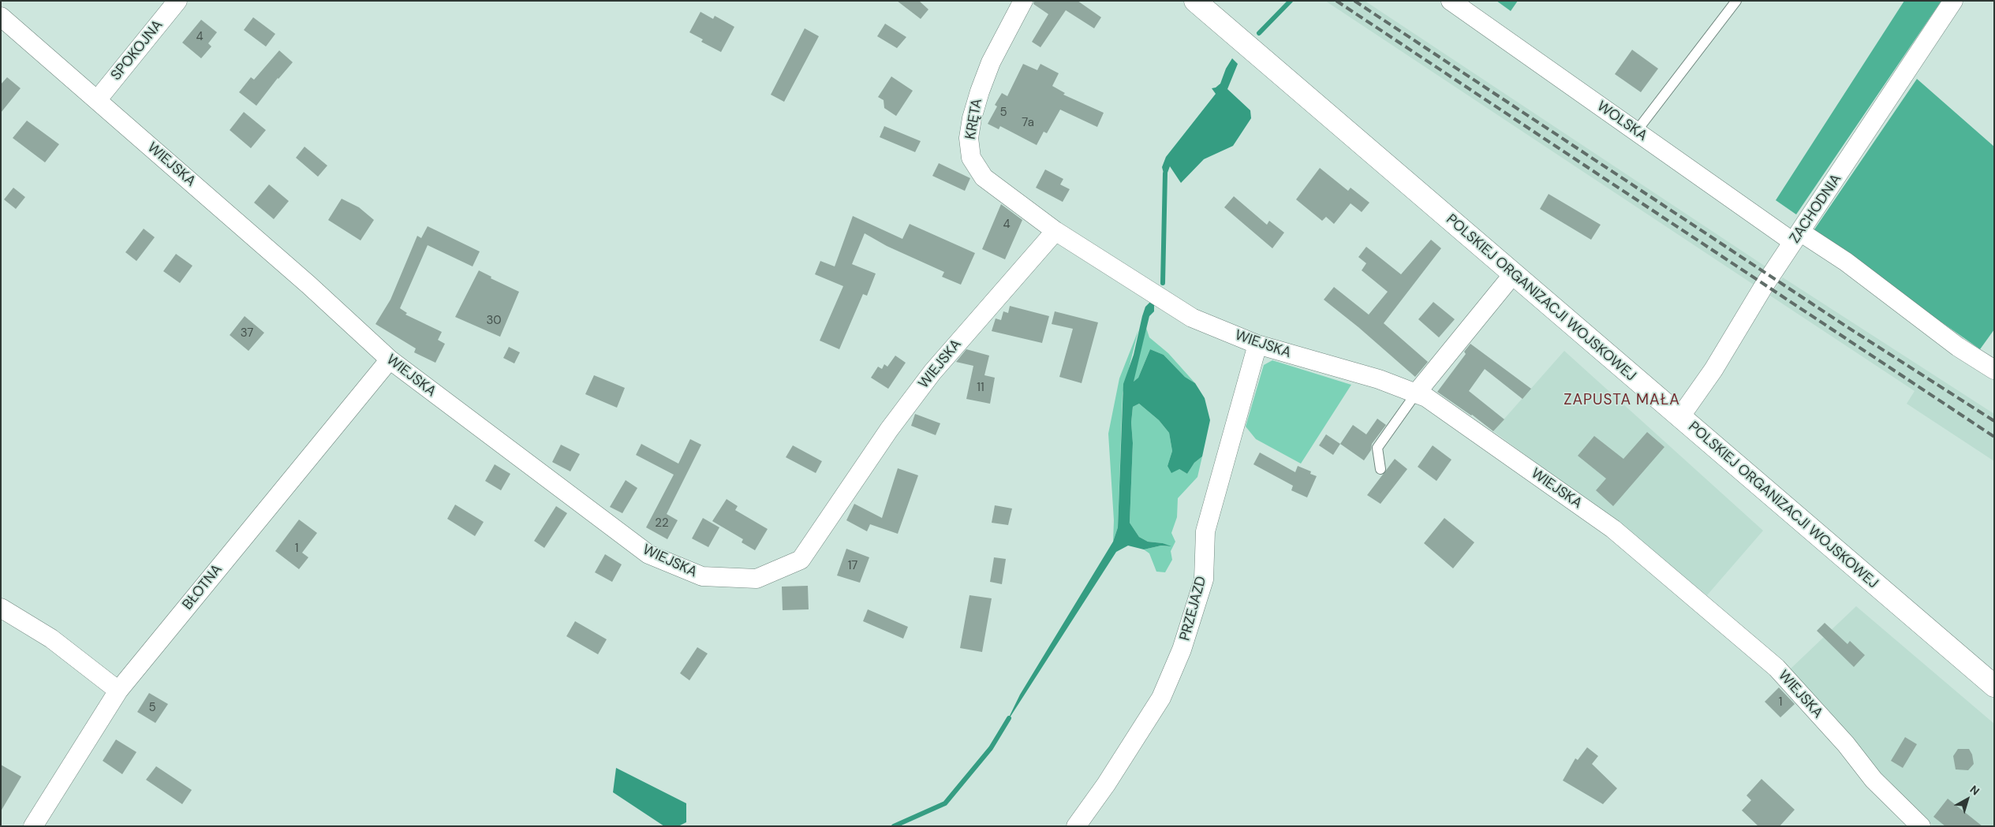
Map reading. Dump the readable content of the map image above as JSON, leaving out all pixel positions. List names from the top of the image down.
{
  "streets": {
    "main road": ["POLSKIEJ ORGANIZACJI WOJSKOWEJ"],
    "street": [
      "SPOKOJNA",
      "KRĘTA",
      "WOLSKA",
      "WIEJSKA",
      "ZACHODNIA",
      "BŁOTNA",
      "PRZEJAZD"
    ]
  },
  "crossings": [
    ["SPOKOJNA", "WIEJSKA"],
    ["KRĘTA", "WIEJSKA"],
    ["WOLSKA", "ZACHODNIA"],
    ["WIEJSKA", "BŁOTNA"],
    ["WIEJSKA", "PRZEJAZD"],
    ["ZACHODNIA", "POLSKIEJ ORGANIZACJI WOJSKOWEJ"]
  ],
  "districts": ["ZAPUSTA MAŁA"],
  "house_numbers": [
    "4",
    "5",
    "7a",
    "4",
    "30",
    "37",
    "11",
    "22",
    "1",
    "17",
    "1",
    "5"
  ],
  "north": "top right"
}
